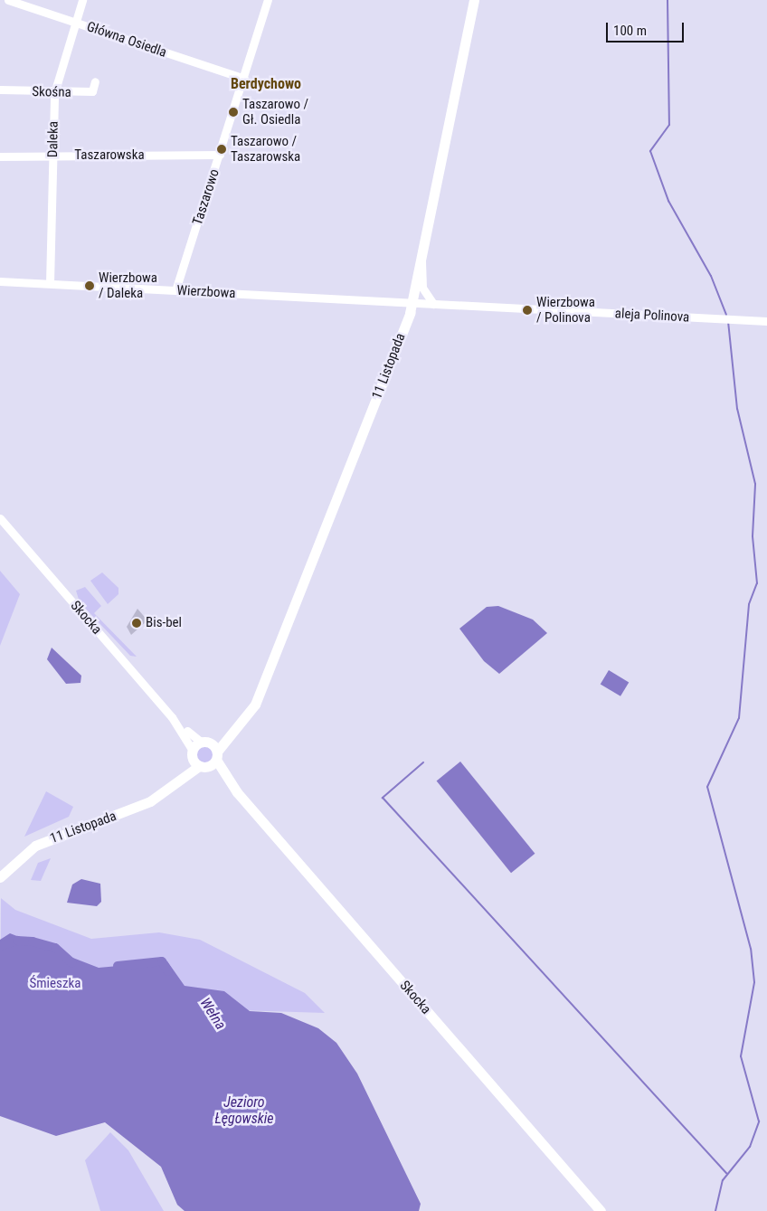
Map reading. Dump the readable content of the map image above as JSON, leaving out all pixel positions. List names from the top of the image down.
{
  "streets": {
    "main road": ["11 Listopada", "Skocka"],
    "street": [
      "Główna Osiedla",
      "Skośna",
      "Daleka",
      "Taszarowska",
      "Taszarowo",
      "Wierzbowa",
      "aleja Polinova"
    ]
  },
  "crossings": [
    ["Główna Osiedla", "Daleka"],
    ["Główna Osiedla", "Taszarowo"],
    ["Skośna", "Daleka"],
    ["Daleka", "Taszarowska"],
    ["Daleka", "Wierzbowa"],
    ["Taszarowska", "Taszarowo"],
    ["Taszarowo", "Wierzbowa"],
    ["Wierzbowa", "aleja Polinova"],
    ["Wierzbowa", "11 Listopada"],
    ["aleja Polinova", "11 Listopada"],
    ["11 Listopada", "Skocka"]
  ],
  "districts": ["Berdychowo"],
  "water": ["Wełna", "Jezioro Łęgowskie"],
  "parks": ["Śmieszka"],
  "places": [
    "Taszarowo / Gł. Osiedla",
    "Taszarowo / Taszarowska",
    "Wierzbowa / Daleka",
    "Wierzbowa / Polinova",
    "Bis-bel"
  ],
  "scale_bar": "100 m"
}
